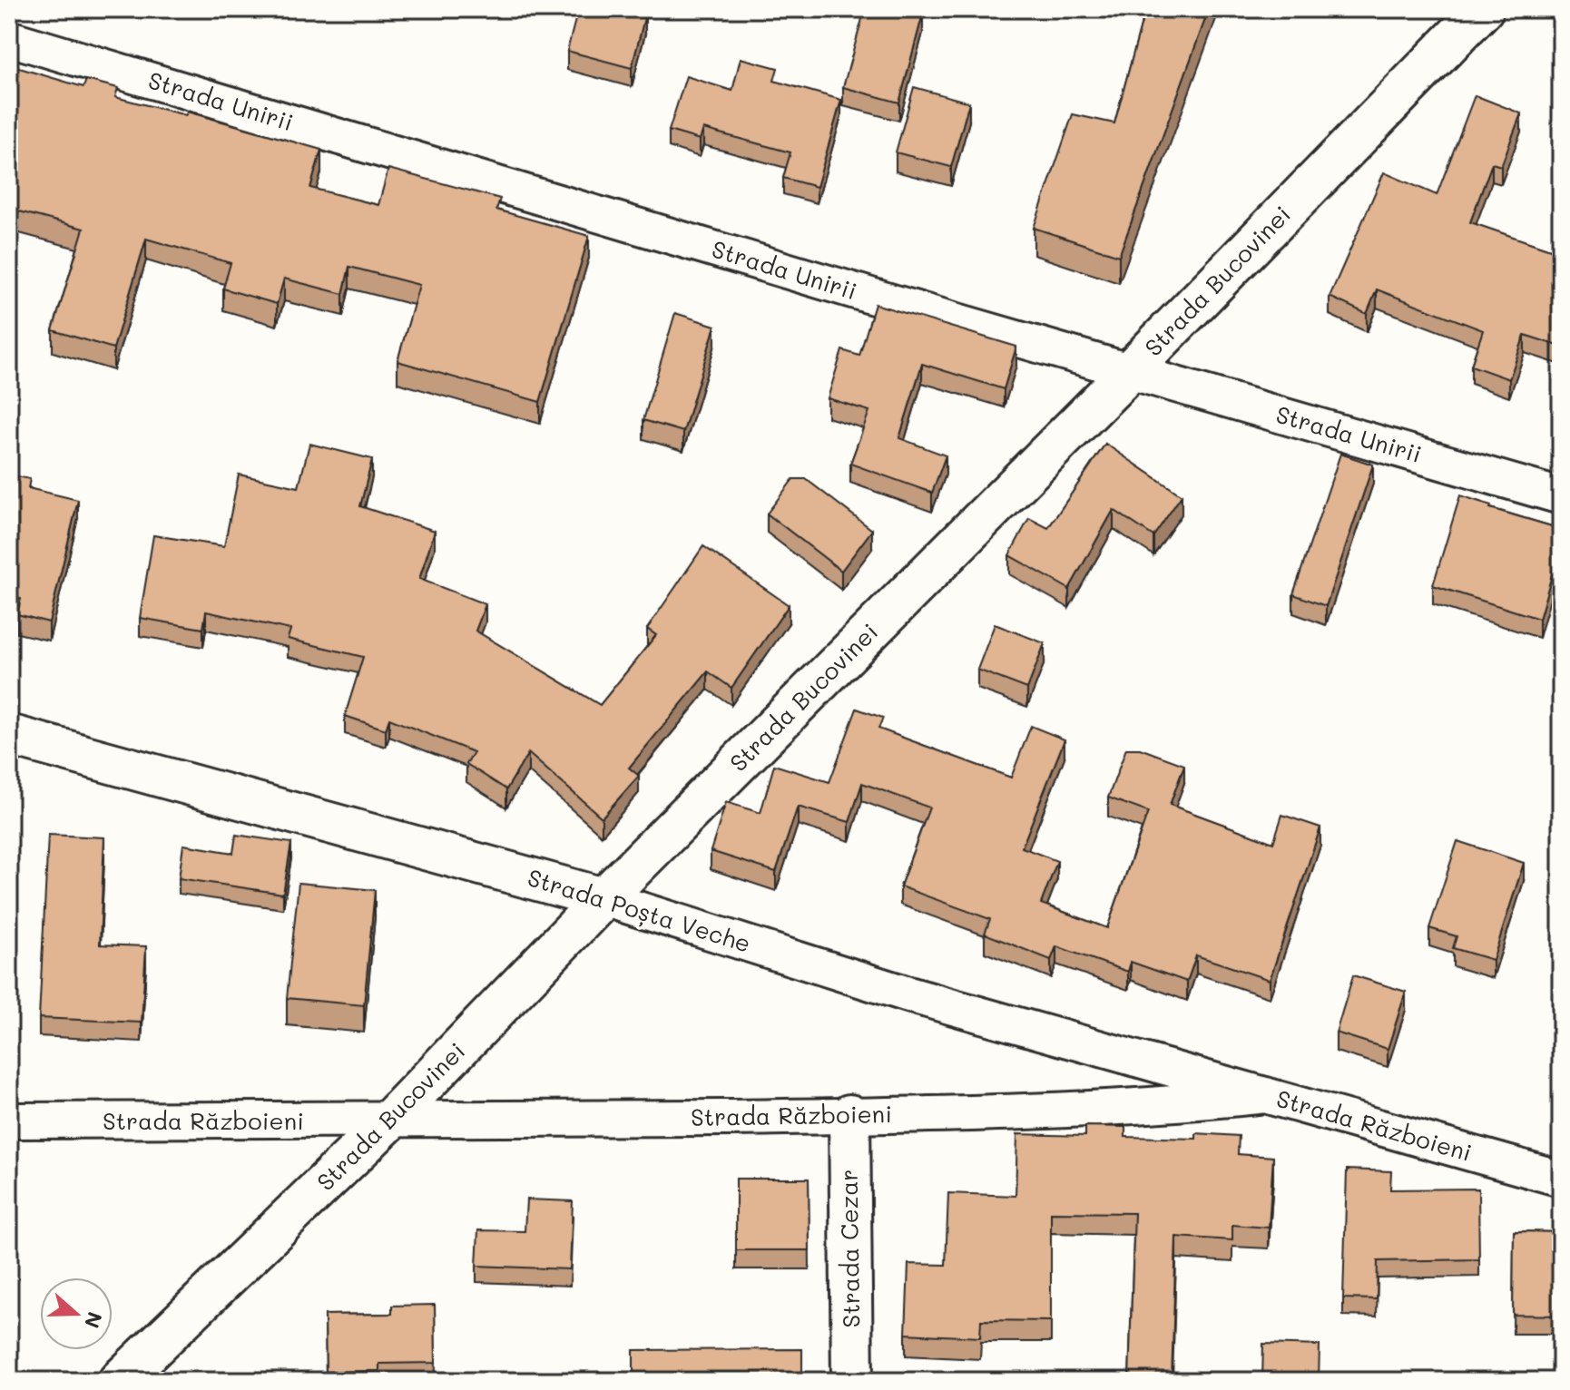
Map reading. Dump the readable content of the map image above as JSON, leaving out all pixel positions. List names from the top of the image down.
{
  "streets": {
    "street": [
      "Strada Unirii",
      "Strada Bucovinei",
      "Strada Poșta Veche",
      "Strada Războieni",
      "Strada Cezar"
    ]
  },
  "crossings": [
    ["Strada Unirii", "Strada Bucovinei"],
    ["Strada Bucovinei", "Strada Poșta Veche"],
    ["Strada Bucovinei", "Strada Războieni"],
    ["Strada Poșta Veche", "Strada Războieni"],
    ["Strada Războieni", "Strada Cezar"]
  ],
  "north": "right"
}
